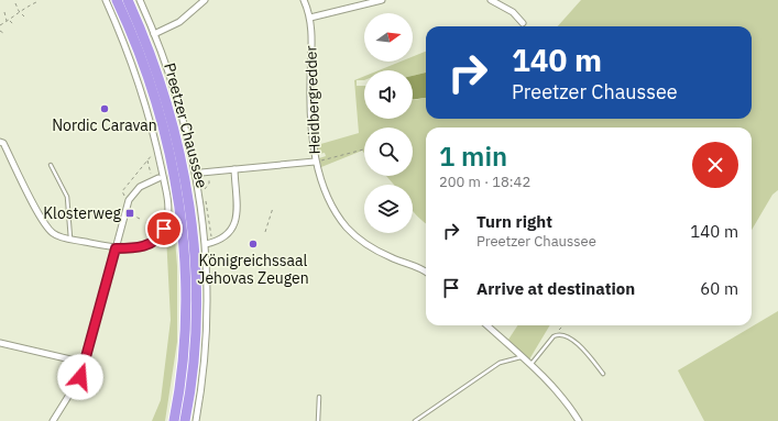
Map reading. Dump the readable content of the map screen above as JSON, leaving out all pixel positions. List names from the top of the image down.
{
  "streets": {
    "highway": ["Preetzer Chaussee"],
    "street": ["Heidbergredder"]
  },
  "places": {
    "other": ["Nordic Caravan", "Königreichssaal Jehovas Zeugen"],
    "transit": ["Klosterweg"]
  },
  "north": "right",
  "page": {
    "turn": ["140 m", "Preetzer Chaussee"],
    "heading": ["1 min", "200 m · 18:42"],
    "list": [
      {
        "name": "Turn right",
        "note": "Preetzer Chaussee",
        "value": "140 m"
      },
      {
        "name": "Arrive at destination",
        "value": "60 m"
      }
    ]
  }
}
